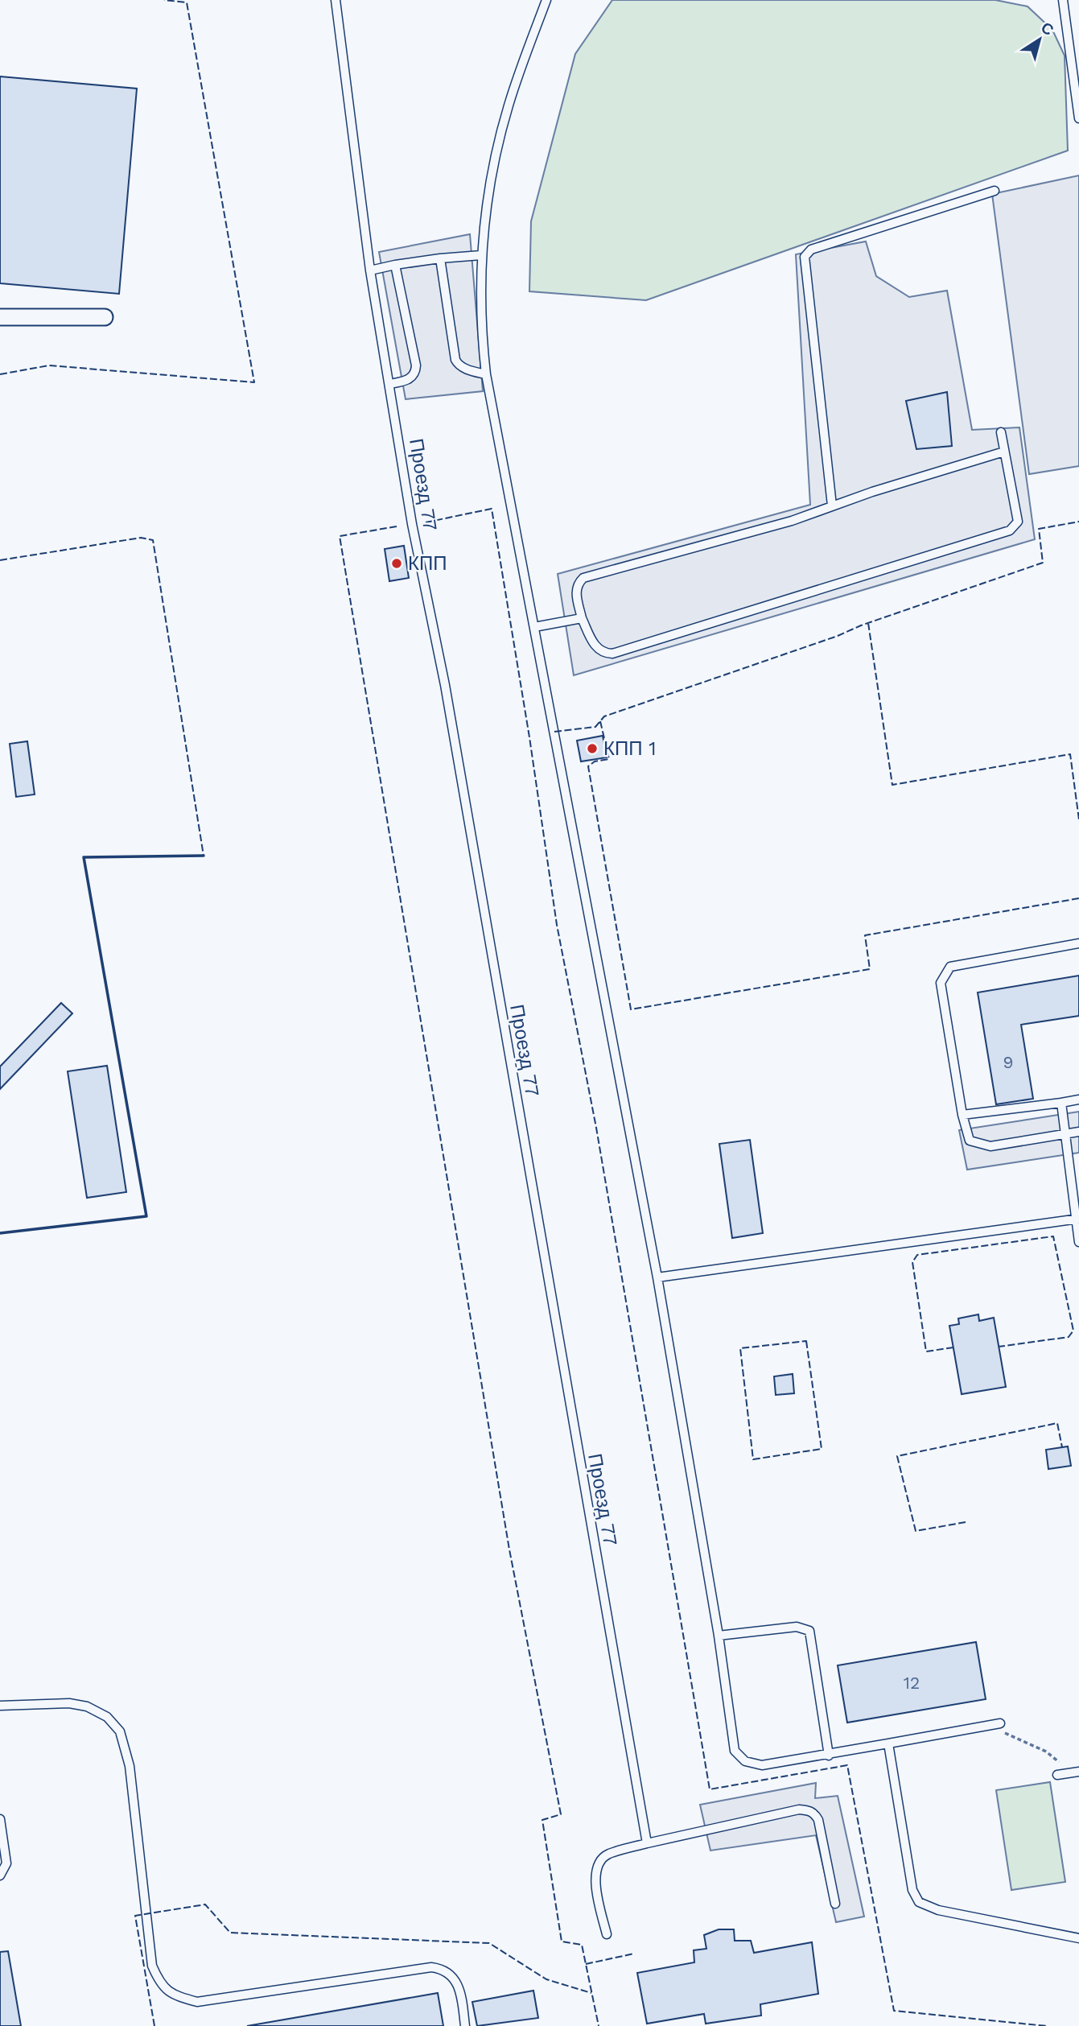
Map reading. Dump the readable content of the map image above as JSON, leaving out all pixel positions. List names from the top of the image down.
{
  "streets": {
    "lane": ["Проезд 77"]
  },
  "places": ["КПП", "КПП 1"],
  "house_numbers": ["9", "12"],
  "north": "top right"
}
